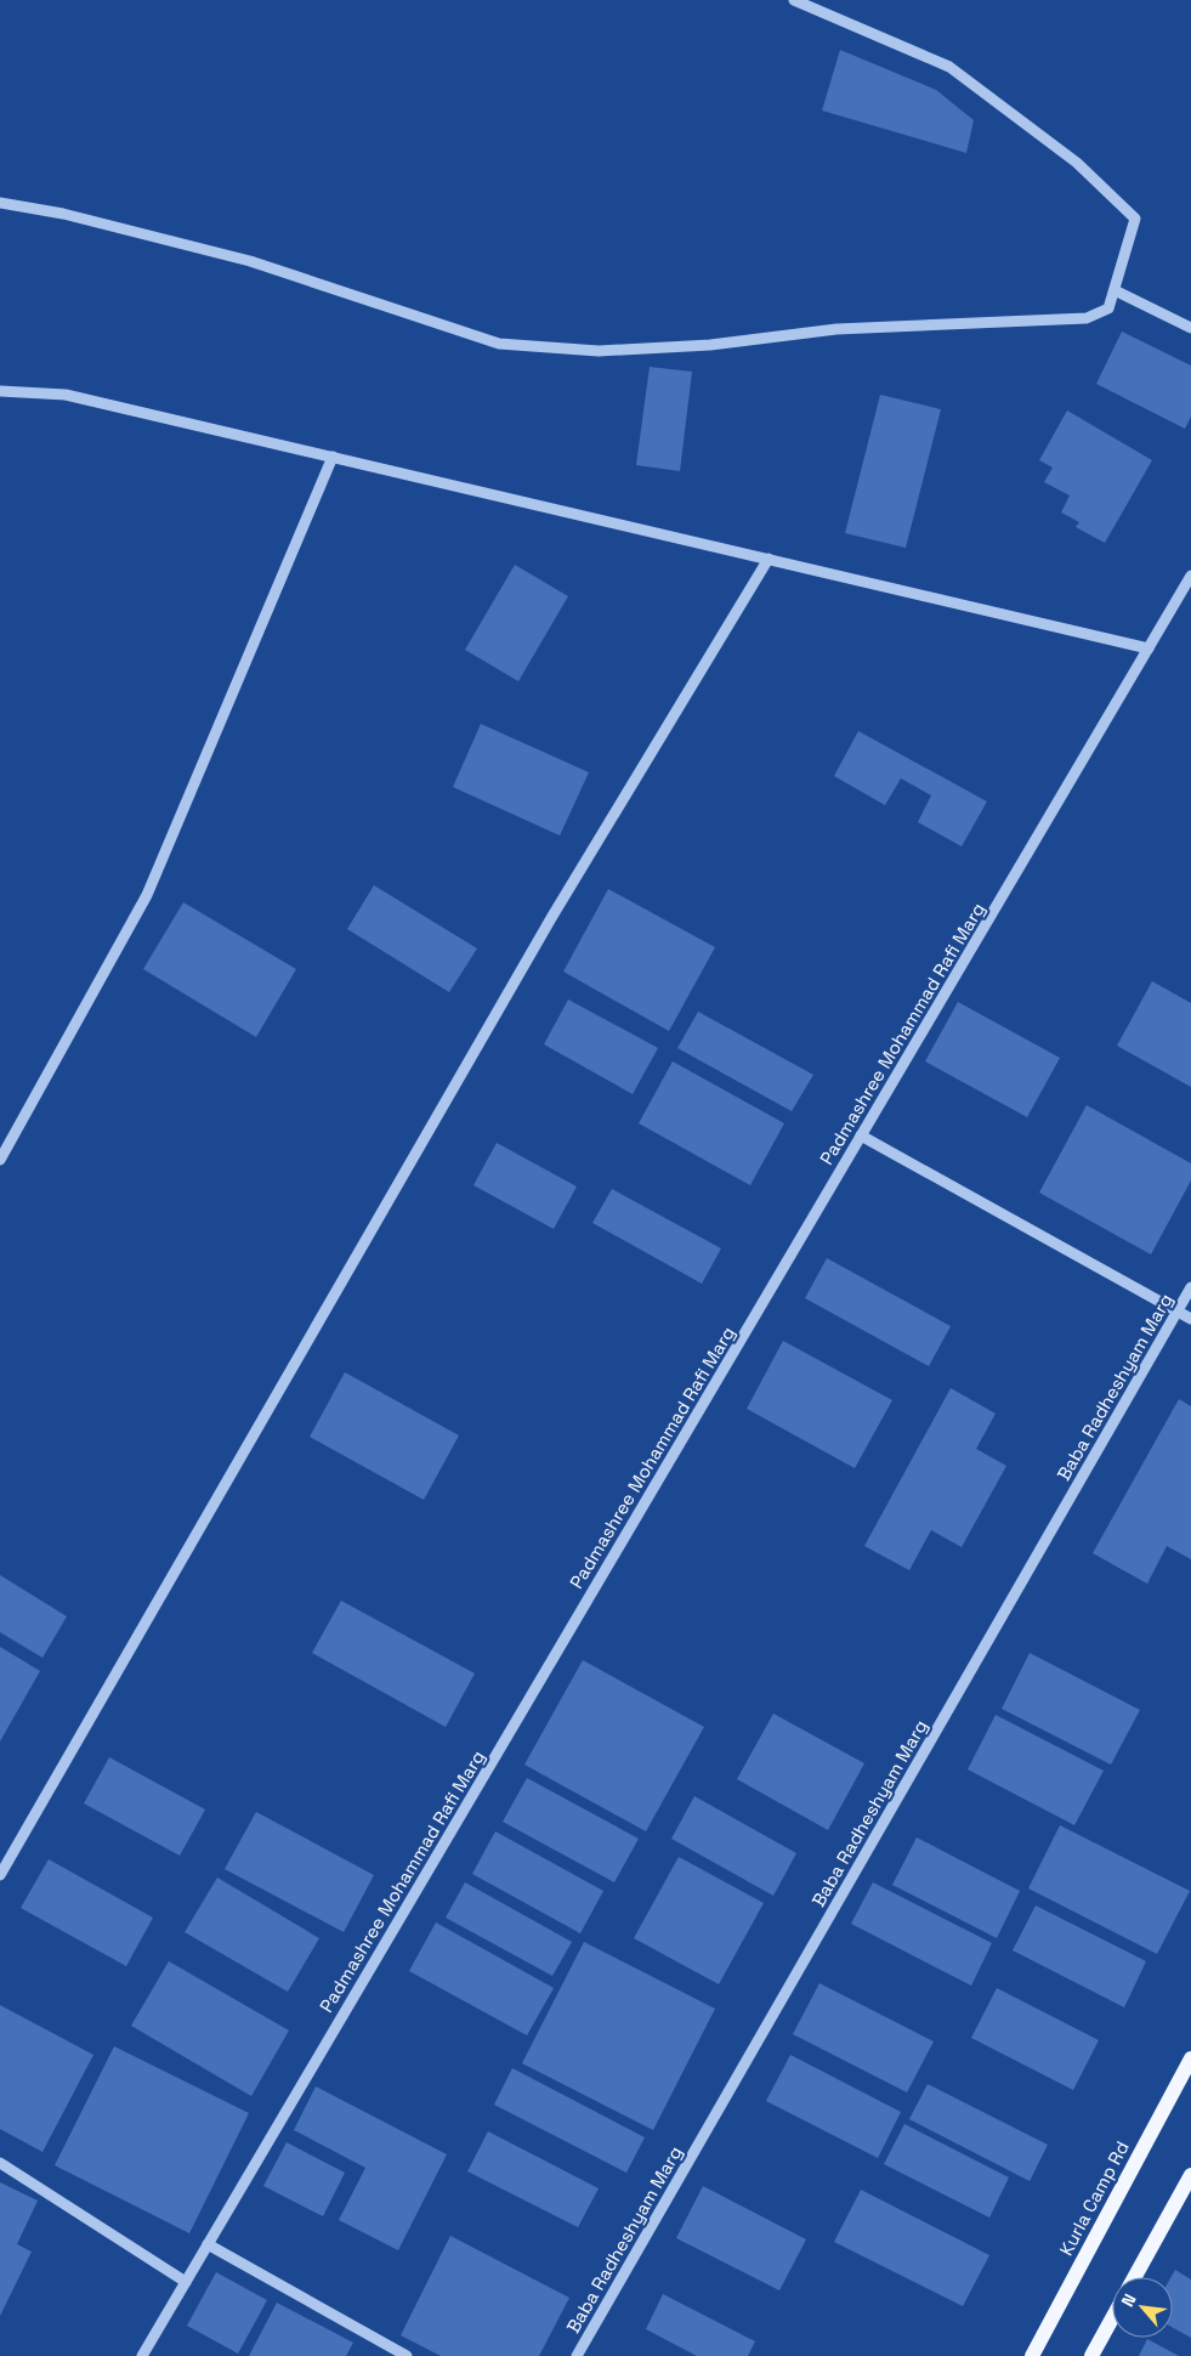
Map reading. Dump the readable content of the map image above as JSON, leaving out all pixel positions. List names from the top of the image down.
{
  "streets": {
    "main road": ["Kurla Camp Rd"],
    "street": ["Padmashree Mohammad Rafi Marg", "Baba Radheshyam Marg"]
  },
  "north": "top left"
}
